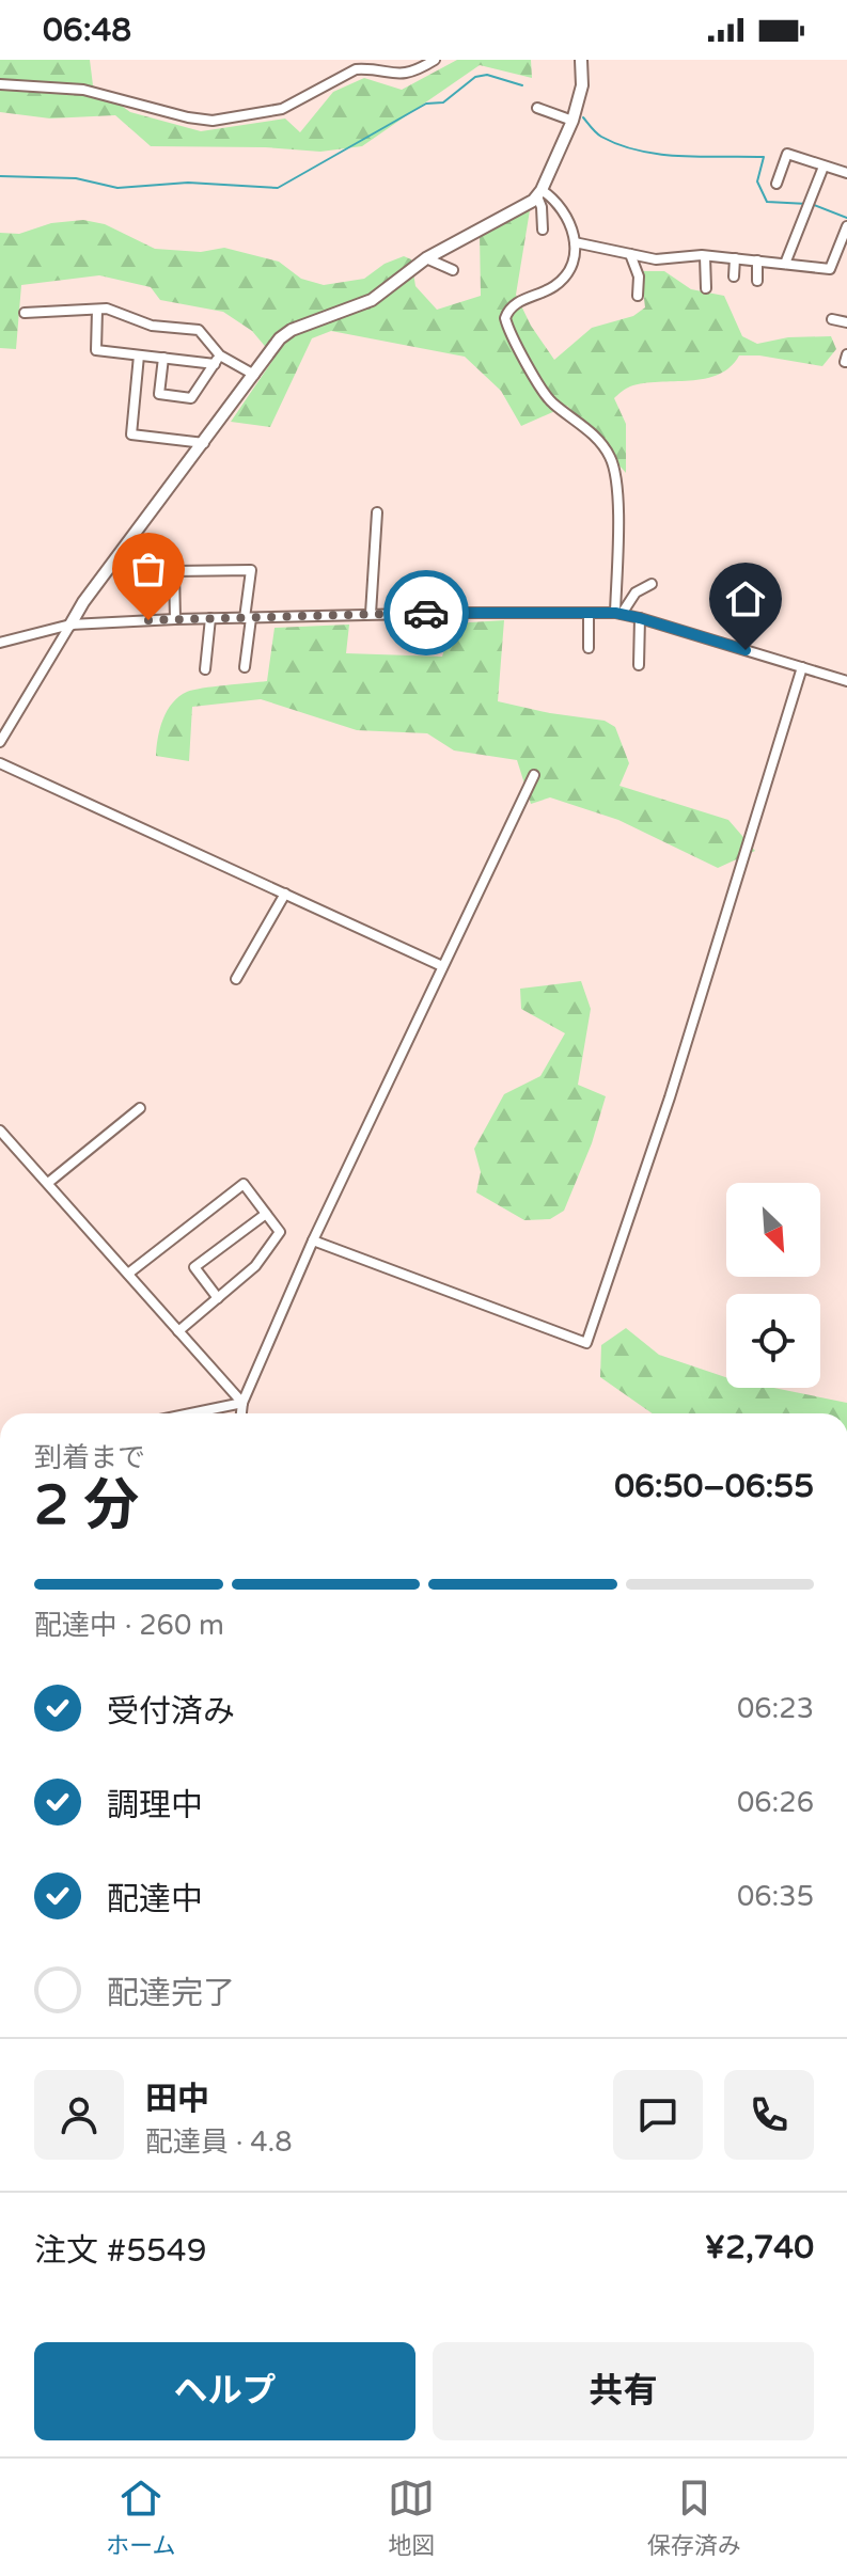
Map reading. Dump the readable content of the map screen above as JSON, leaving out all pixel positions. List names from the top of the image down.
{
  "north": "bottom right",
  "page": {
    "status": "06:48",
    "heading": ["2 分", "到着まで", "06:50–06:55"],
    "panel": [
      "田中",
      "配達員 · 4.8",
      "注文 #5549",
      "¥2,740"
    ],
    "bar": "配達中 · 260 m",
    "list": [
      ["受付済み", "06:23"],
      ["調理中", "06:26"],
      ["配達中", "06:35"],
      "配達完了"
    ],
    "buttons": ["ヘルプ", "共有"],
    "tabs": ["ホーム", "地図", "保存済み"]
  }
}
